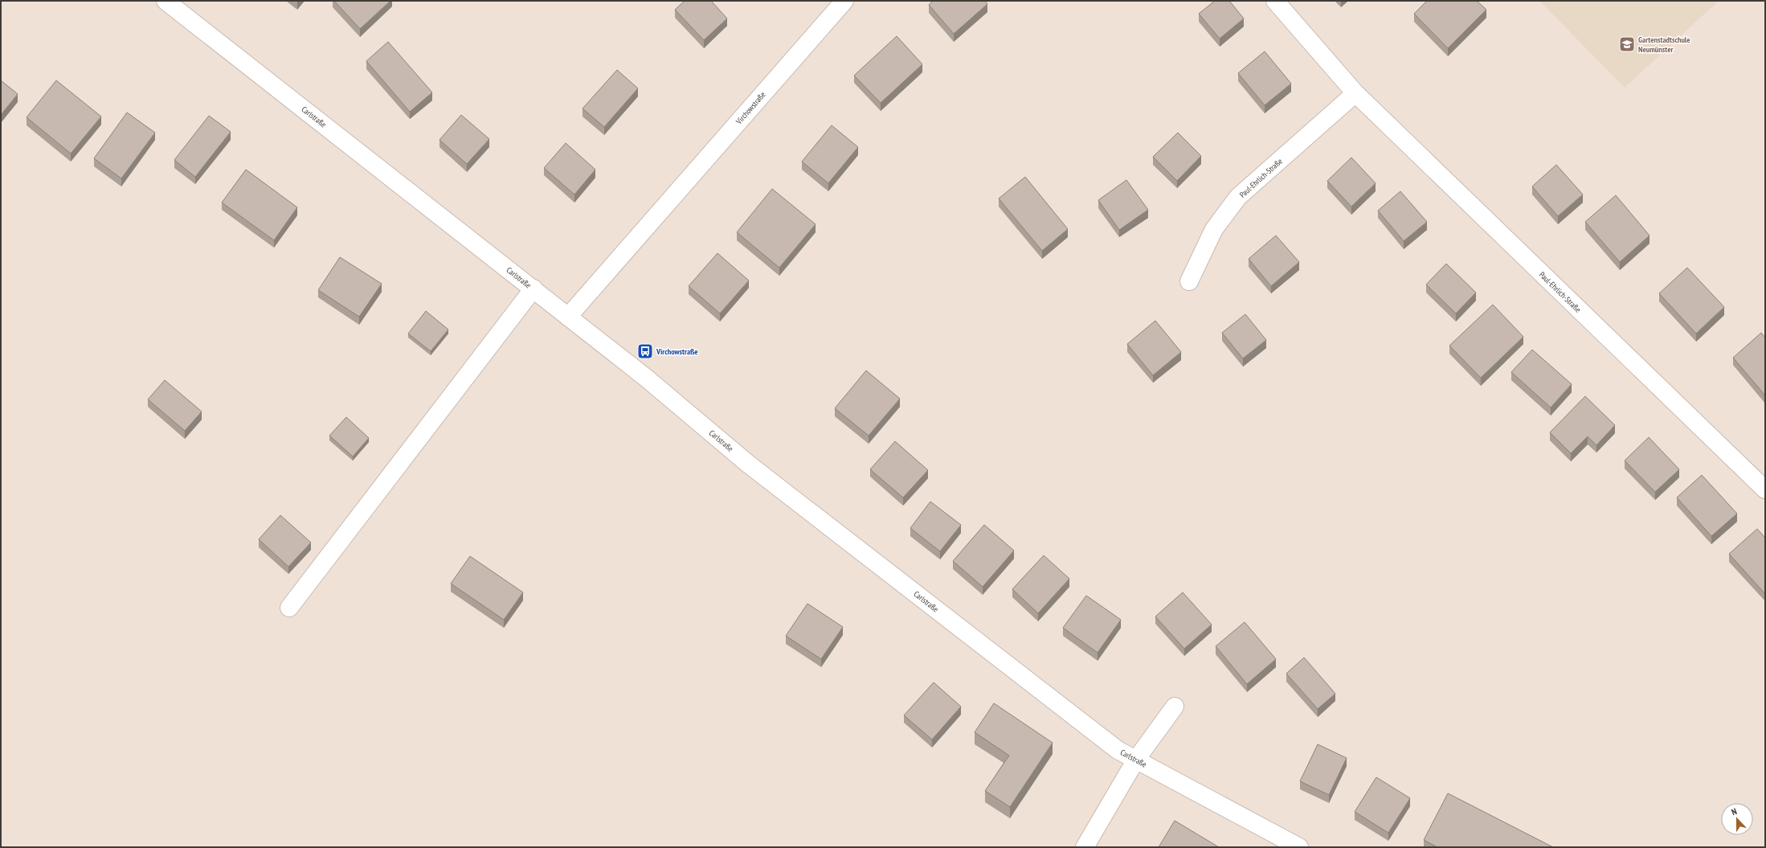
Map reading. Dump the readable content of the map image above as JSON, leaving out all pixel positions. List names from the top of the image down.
{
  "streets": {
    "street": ["Virchowstraße", "Carlstraße", "Paul-Ehrlich-Straße"]
  },
  "crossings": [
    ["Virchowstraße", "Carlstraße"]
  ],
  "places": {
    "school or university": ["Gartenstadtschule Neumünster"],
    "bus stop": ["Virchowstraße"]
  },
  "north": "top"
}
